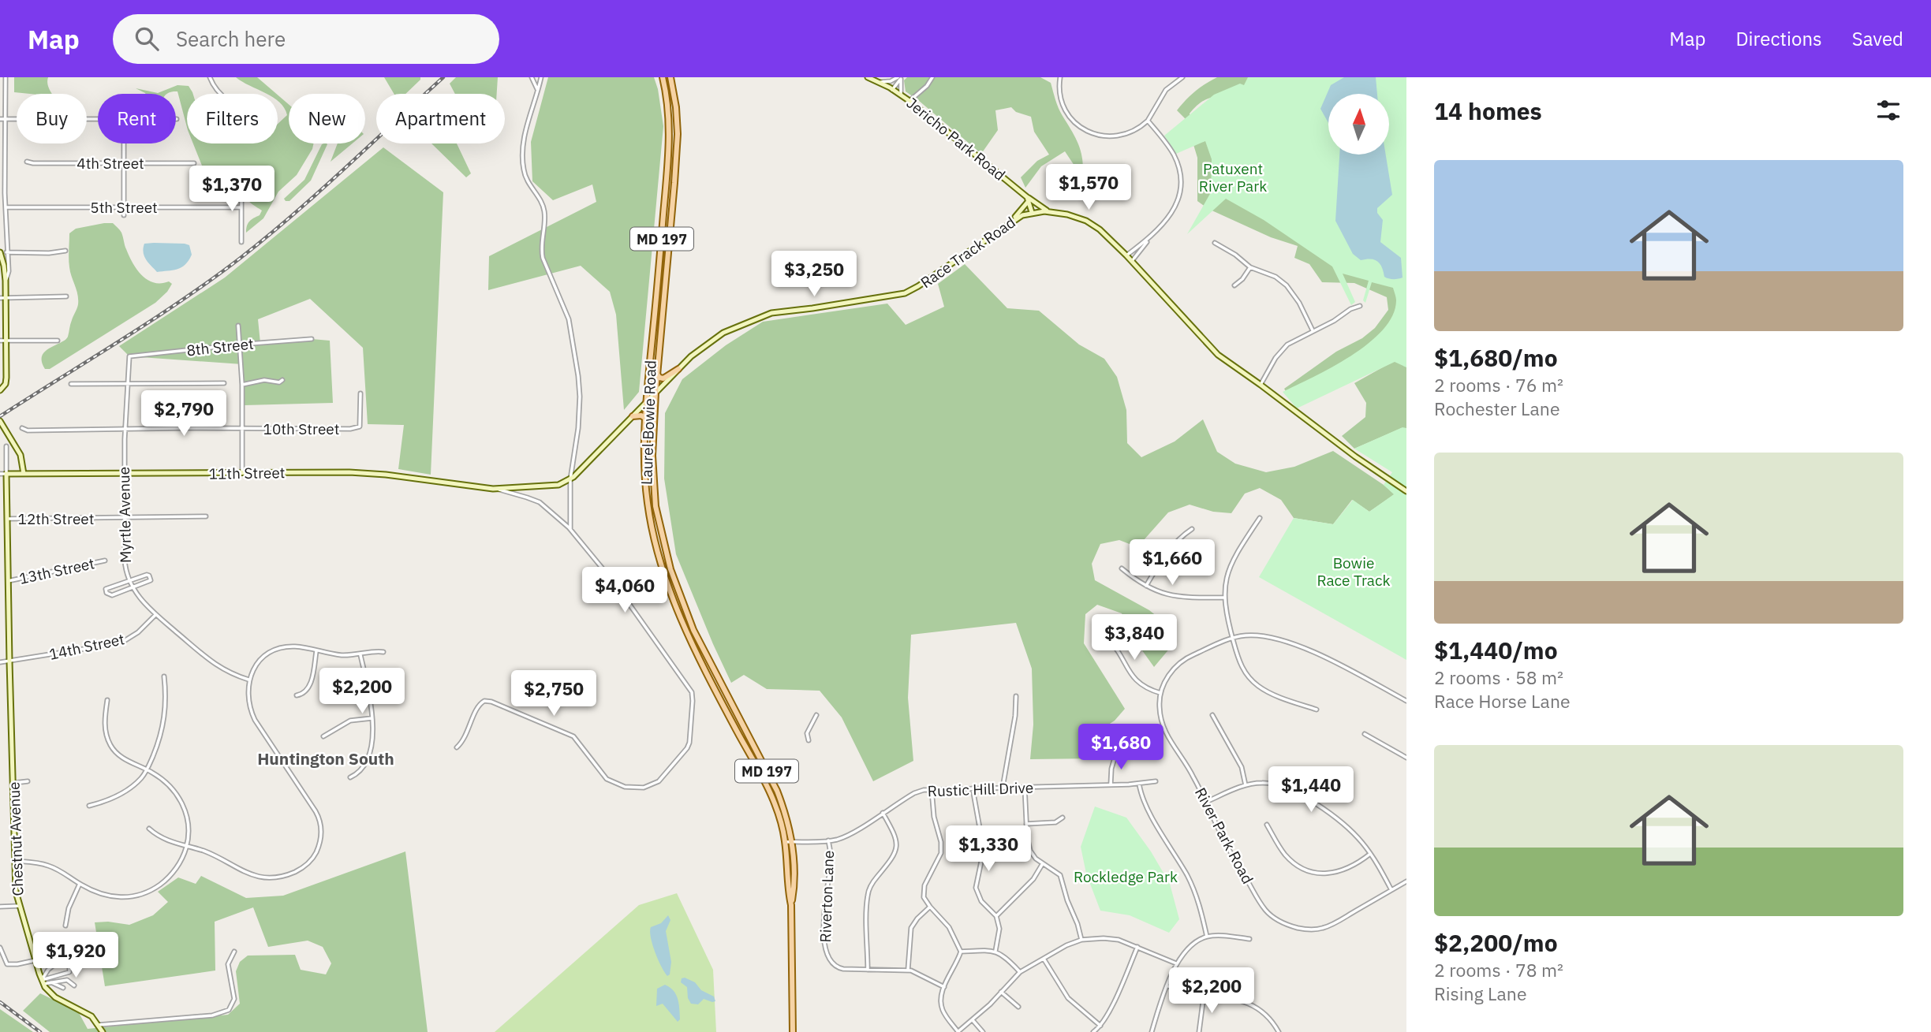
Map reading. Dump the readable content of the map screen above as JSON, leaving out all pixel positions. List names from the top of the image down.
{
  "streets": {
    "main road": ["MD 197", "Laurel Bowie Road"],
    "street": [
      "Jericho Park Road",
      "4th Street",
      "5th Street",
      "Race Track Road",
      "8th Street",
      "10th Street",
      "11th Street",
      "Myrtle Avenue",
      "12th Street",
      "13th Street",
      "14th Street",
      "Rustic Hill Drive",
      "River Park Road",
      "Chestnut Avenue",
      "Riverton Lane"
    ]
  },
  "crossings": [
    ["Jericho Park Road", "Race Track Road"],
    ["Race Track Road", "Laurel Bowie Road"],
    ["8th Street", "Myrtle Avenue"],
    ["Laurel Bowie Road", "Rustic Hill Drive"],
    ["10th Street", "Myrtle Avenue"],
    ["11th Street", "Myrtle Avenue"],
    ["11th Street", "Chestnut Avenue"],
    ["Myrtle Avenue", "12th Street"],
    ["Myrtle Avenue", "14th Street"],
    ["12th Street", "Chestnut Avenue"],
    ["13th Street", "Chestnut Avenue"],
    ["14th Street", "Chestnut Avenue"],
    ["Rustic Hill Drive", "Riverton Lane"]
  ],
  "districts": ["Huntington South"],
  "parks": ["Patuxent River Park", "Bowie Race Track", "Rockledge Park"],
  "north": "top",
  "page": {
    "header": "Map",
    "search": "Search here",
    "nav": ["Map", "Directions", "Saved"],
    "heading": "14 homes",
    "chip": [
      "Buy",
      "Rent",
      "Filters",
      "New",
      "Apartment"
    ],
    "list": [
      {
        "name": "$1,680/mo",
        "note": "2 rooms · 76 m² · Rochester Lane"
      },
      {
        "name": "$1,440/mo",
        "note": "2 rooms · 58 m² · Race Horse Lane"
      },
      {
        "name": "$2,200/mo",
        "note": "2 rooms · 78 m² · Rising Lane"
      }
    ],
    "price": [
      "$1,570",
      "$1,370",
      "$3,250",
      "$2,790",
      "$1,660",
      "$4,060",
      "$3,840",
      "$2,200",
      "$2,750",
      "$1,680",
      "$1,440",
      "$1,330",
      "$1,920",
      "$2,200"
    ]
  }
}
